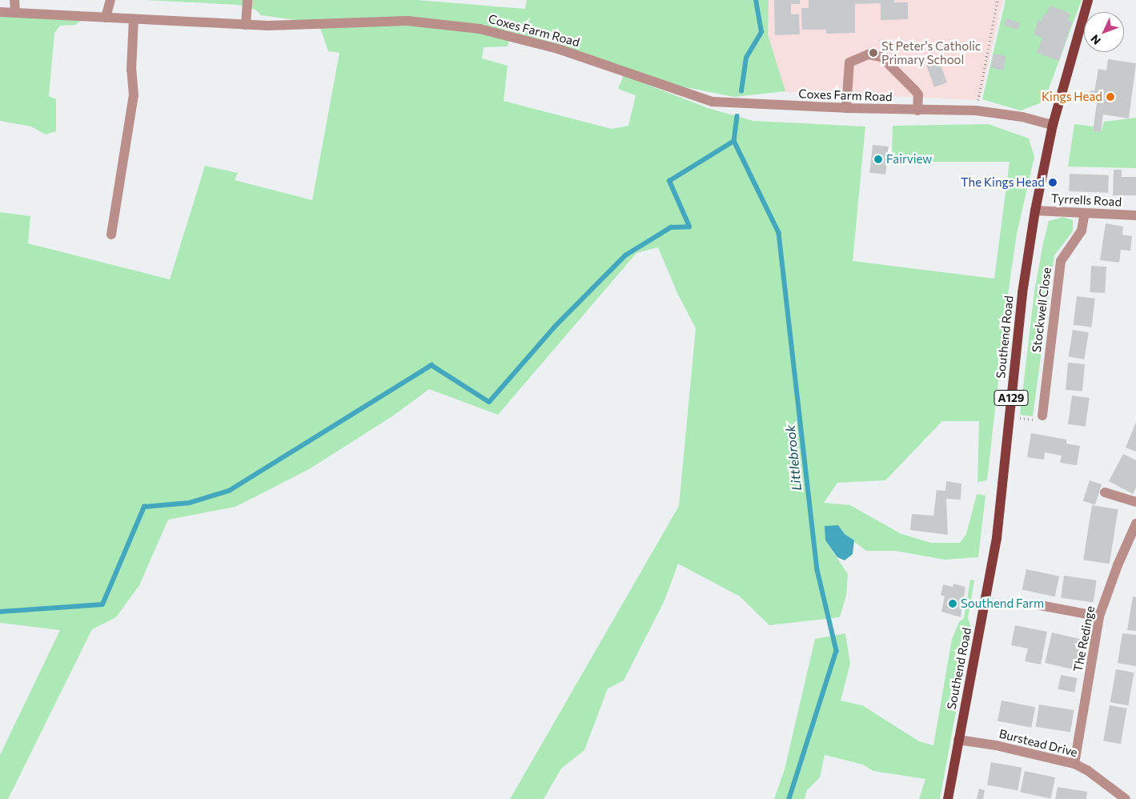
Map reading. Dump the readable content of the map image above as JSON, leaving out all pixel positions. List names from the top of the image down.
{
  "streets": {
    "main road": ["Southend Road", "A129"],
    "street": [
      "Coxes Farm Road",
      "Tyrrells Road",
      "Stockwell Close",
      "The Redinge",
      "Burstead Drive"
    ]
  },
  "crossings": [
    ["Coxes Farm Road", "Southend Road"],
    ["Tyrrells Road", "Stockwell Close"],
    ["Tyrrells Road", "Southend Road"],
    ["Southend Road", "Burstead Drive"],
    ["The Redinge", "Burstead Drive"]
  ],
  "water": ["Littlebrook"],
  "places": [
    "St Peter's Catholic Primary School",
    "Kings Head",
    "Fairview",
    "The Kings Head",
    "Southend Farm"
  ],
  "north": "bottom left"
}
